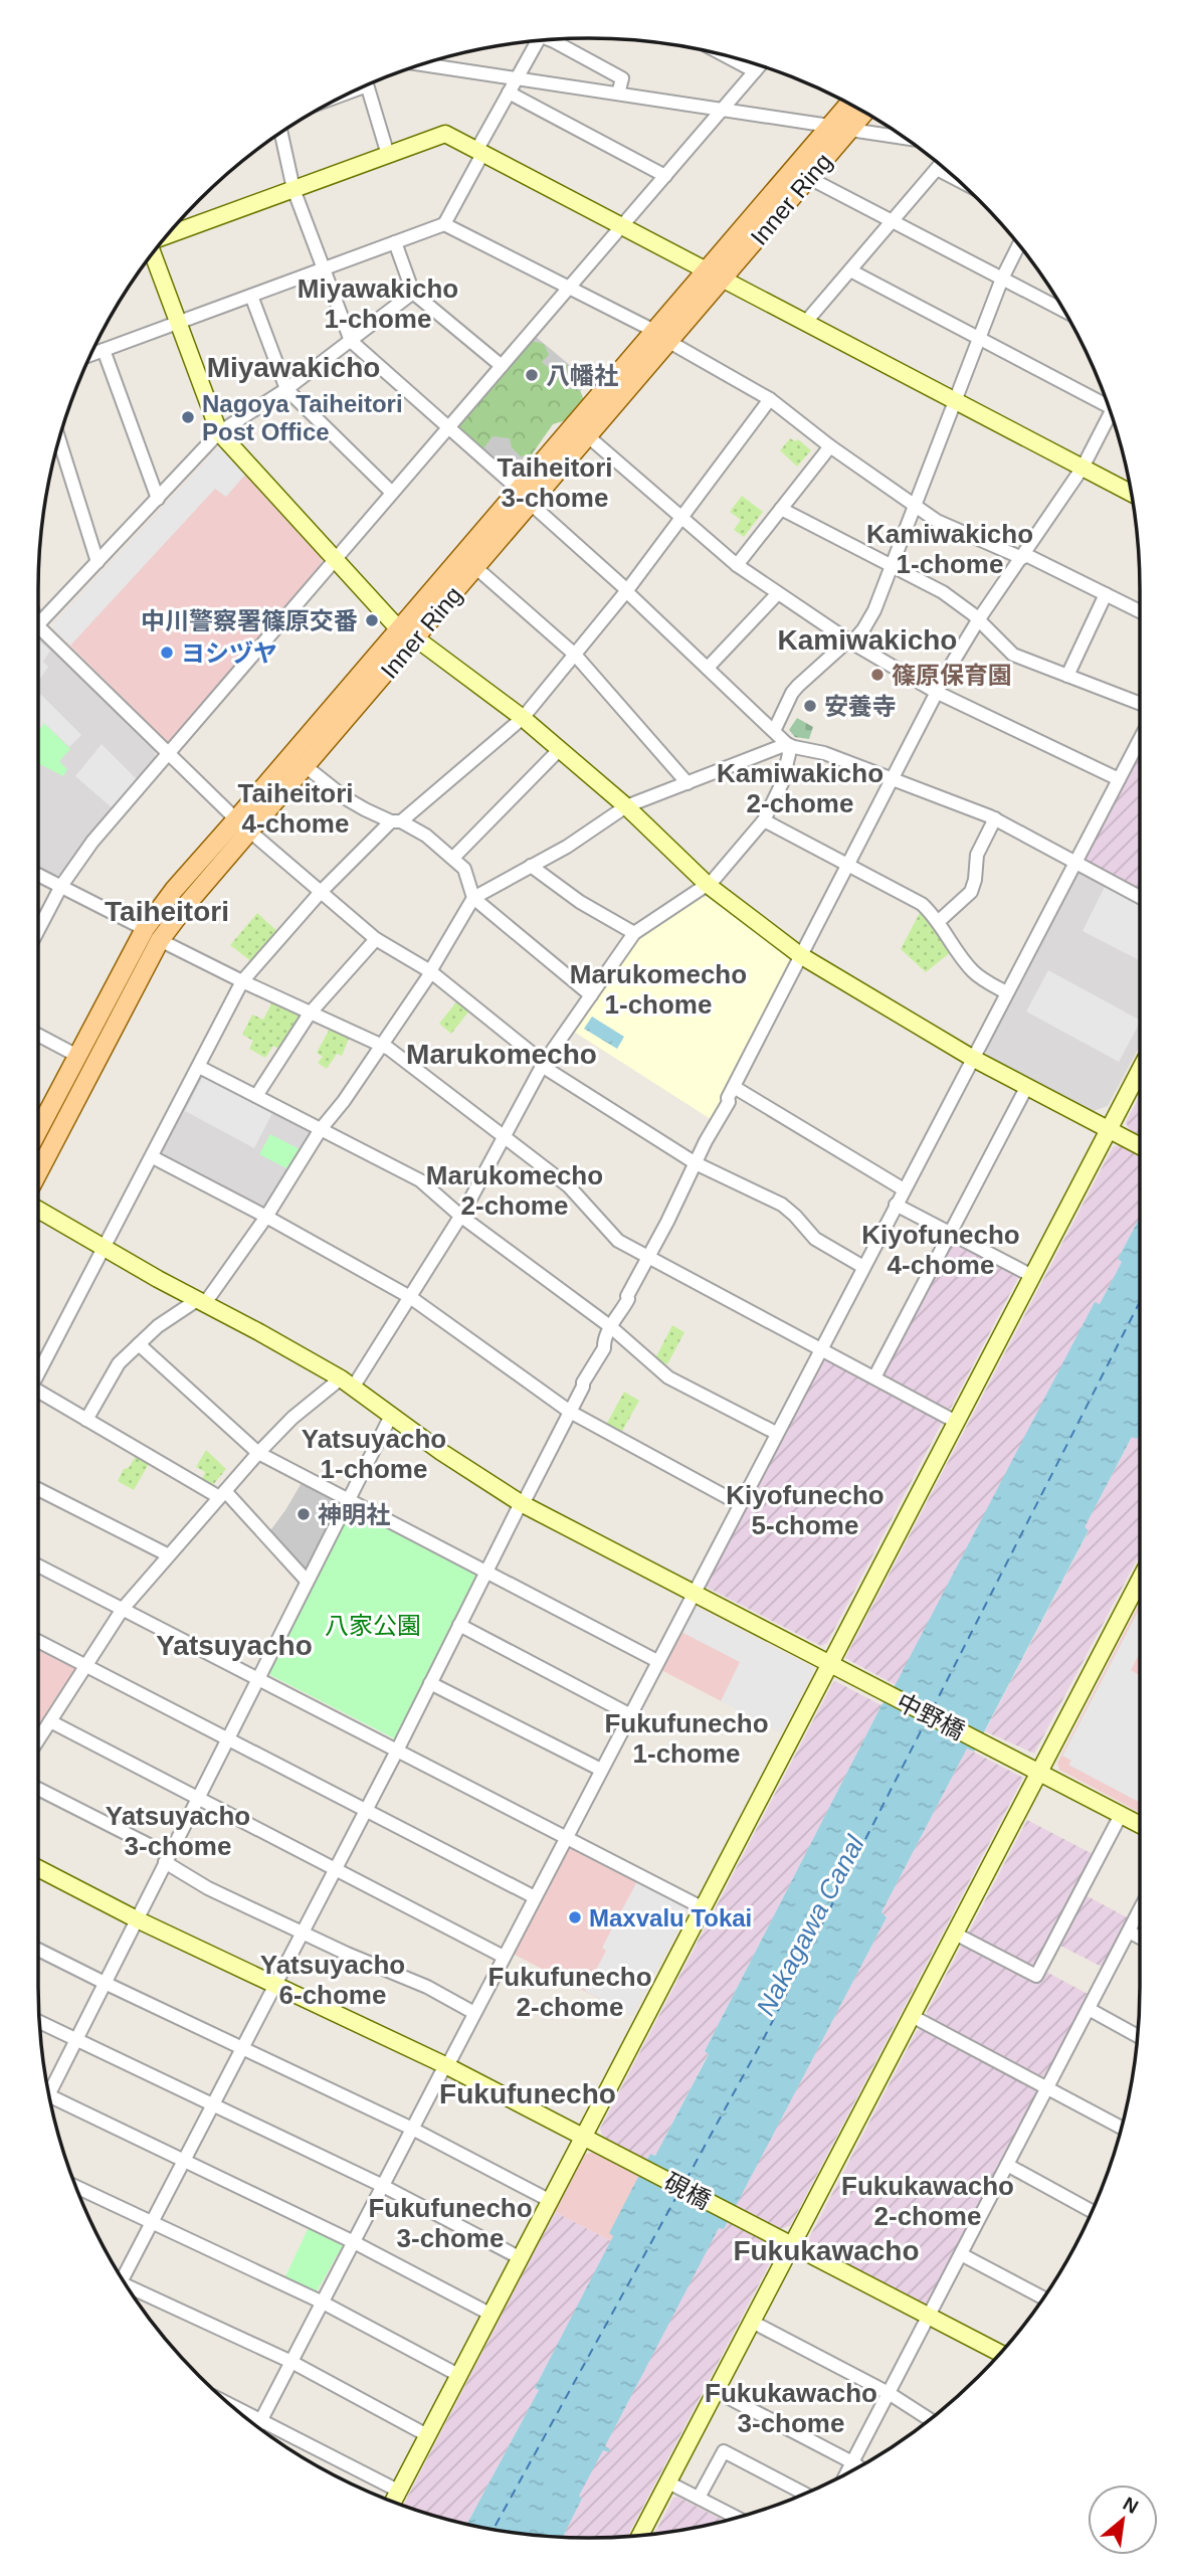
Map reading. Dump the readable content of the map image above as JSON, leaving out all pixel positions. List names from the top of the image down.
{
  "streets": {
    "main road": ["Inner Ring"],
    "street": ["中野橋", "硯橋"]
  },
  "districts": [
    "Miyawakicho 1-chome",
    "Miyawakicho",
    "Taiheitori 3-chome",
    "Kamiwakicho 1-chome",
    "Kamiwakicho",
    "Kamiwakicho 2-chome",
    "Taiheitori 4-chome",
    "Taiheitori",
    "Marukomecho 1-chome",
    "Marukomecho",
    "Marukomecho 2-chome",
    "Kiyofunecho 4-chome",
    "Yatsuyacho 1-chome",
    "Kiyofunecho 5-chome",
    "Yatsuyacho",
    "Fukufunecho 1-chome",
    "Yatsuyacho 3-chome",
    "Yatsuyacho 6-chome",
    "Fukufunecho 2-chome",
    "Fukufunecho",
    "Fukukawacho 2-chome",
    "Fukufunecho 3-chome",
    "Fukukawacho",
    "Fukukawacho 3-chome"
  ],
  "water": ["Nakagawa Canal"],
  "parks": ["八家公園"],
  "places": [
    "八幡社",
    "Nagoya Taiheitori Post Office",
    "中川警察署篠原交番",
    "ヨシヅヤ",
    "篠原保育園",
    "安養寺",
    "神明社",
    "Maxvalu Tokai"
  ],
  "north": "top right"
}
